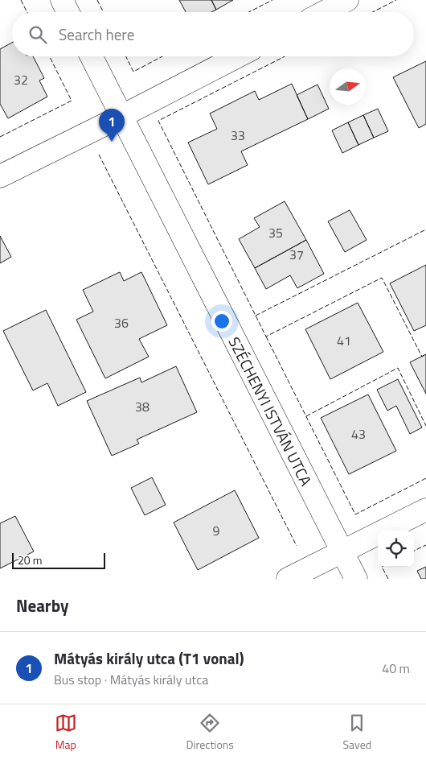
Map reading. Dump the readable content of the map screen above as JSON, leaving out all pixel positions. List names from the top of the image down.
{
  "streets": {
    "street": ["SZÉCHENYI ISTVÁN UTCA"]
  },
  "house_numbers": [
    "32",
    "33",
    "35",
    "37",
    "36",
    "41",
    "38",
    "43",
    "9"
  ],
  "scale_bar": "20 m",
  "north": "right",
  "page": {
    "search": "Search here",
    "pins": "1",
    "scale": "20 m",
    "heading": "Nearby",
    "list": [
      {
        "mark": "1",
        "name": "Mátyás király utca (T1 vonal)",
        "note": "Bus stop · Mátyás király utca",
        "value": "40 m"
      }
    ],
    "nav": ["Map", "Directions", "Saved"]
  }
}
